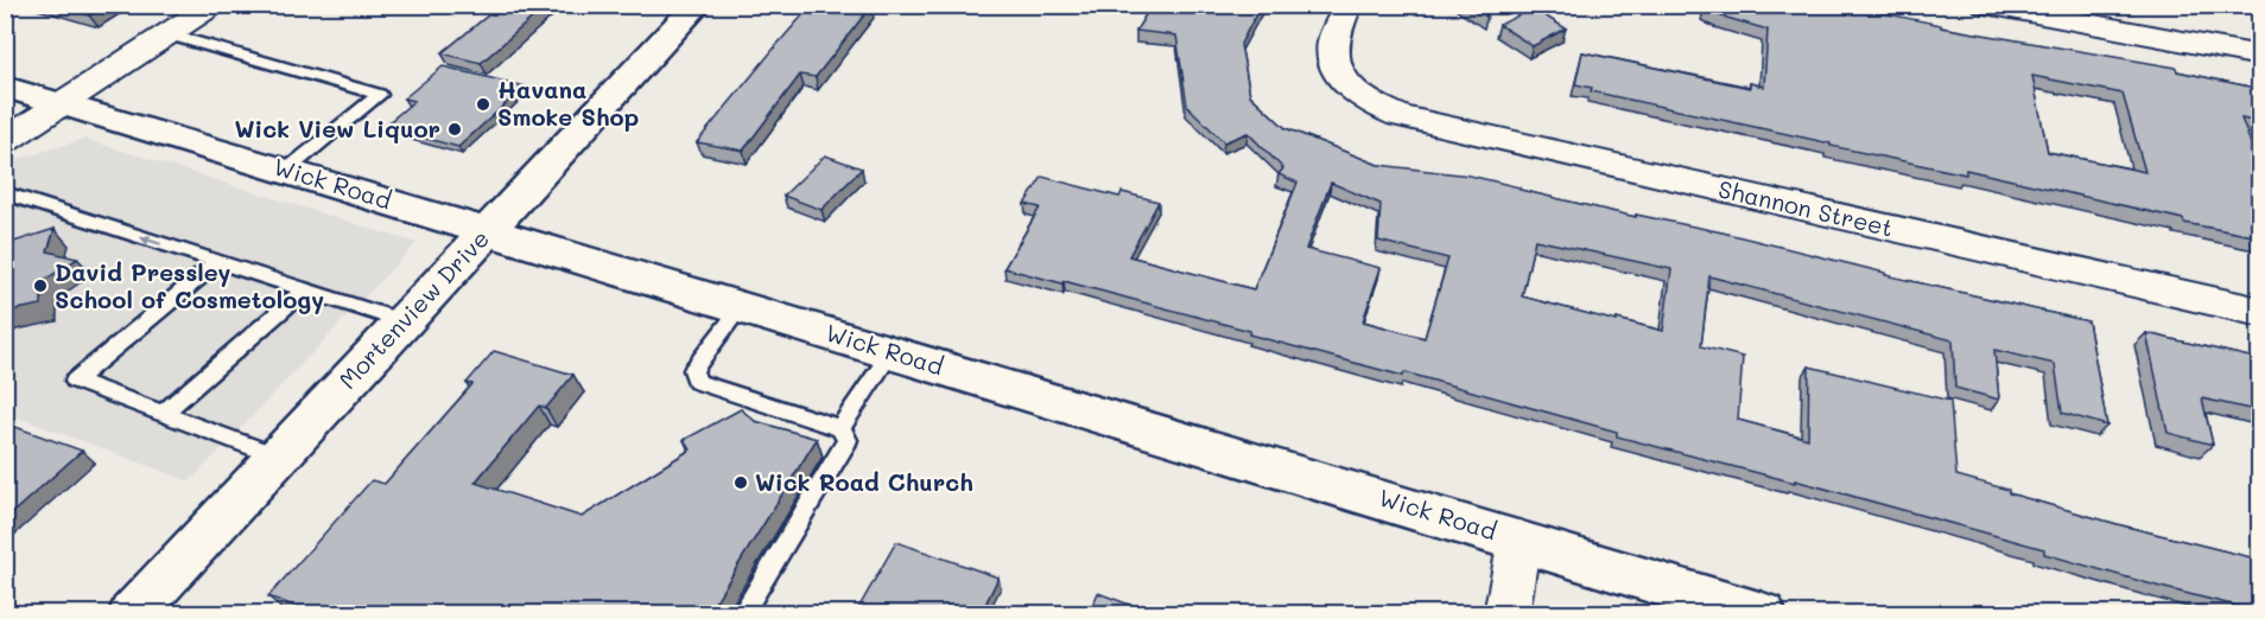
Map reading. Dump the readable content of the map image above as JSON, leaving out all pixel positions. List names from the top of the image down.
{
  "streets": {
    "street": ["Wick Road", "Shannon Street", "Mortenview Drive"]
  },
  "crossings": [
    ["Wick Road", "Mortenview Drive"]
  ],
  "places": [
    "Havana Smoke Shop",
    "Wick View Liquor",
    "David Pressley School of Cosmetology",
    "Wick Road Church"
  ]
}
